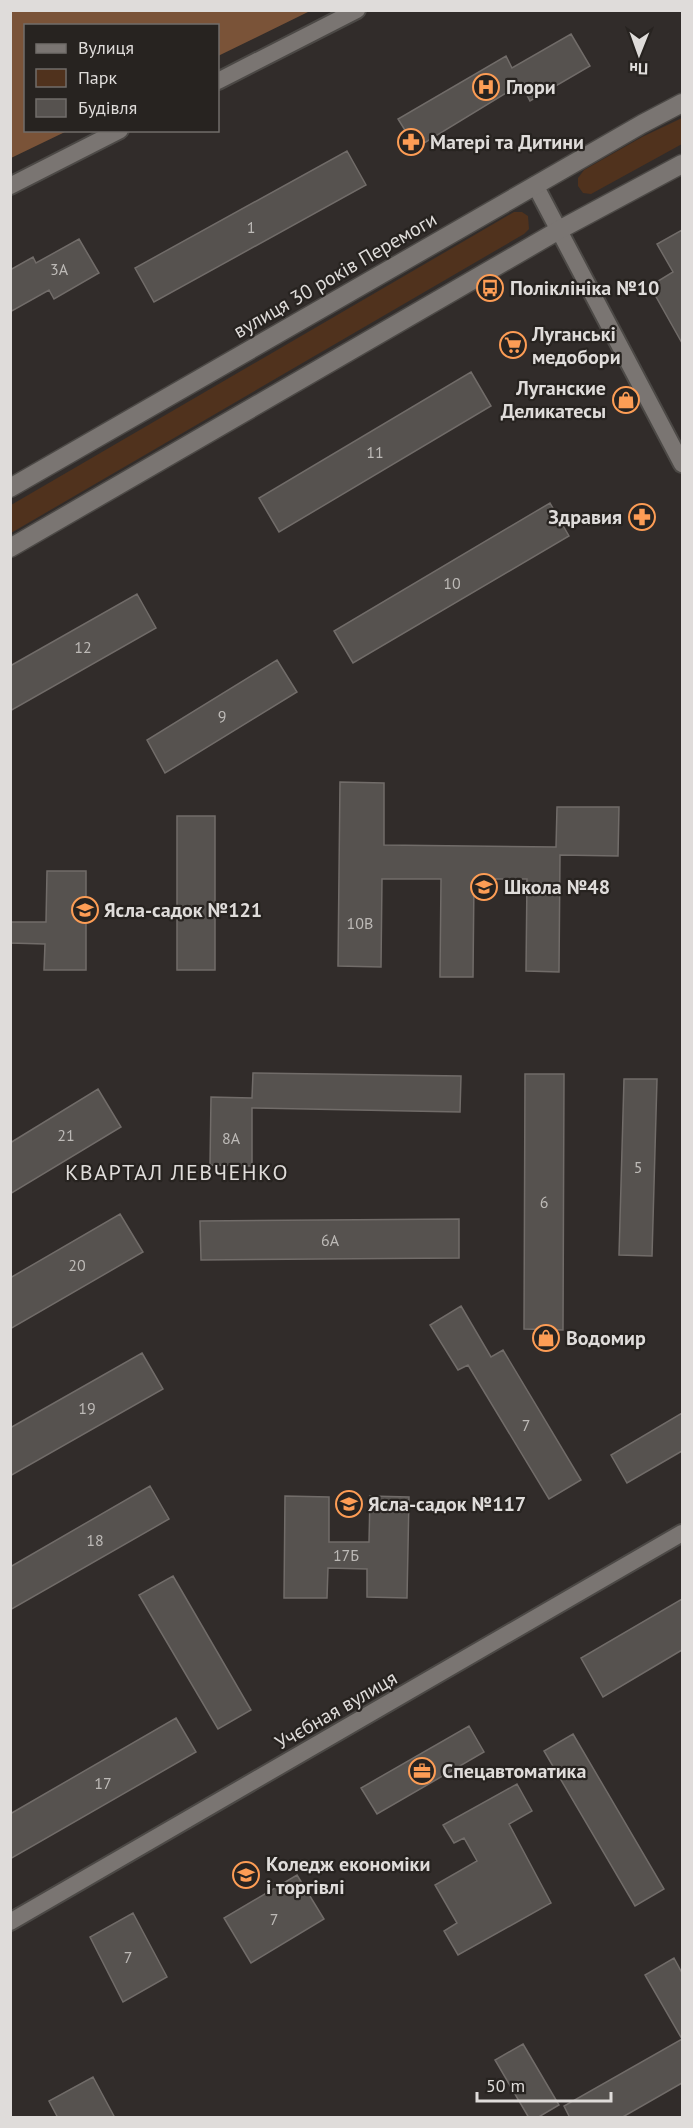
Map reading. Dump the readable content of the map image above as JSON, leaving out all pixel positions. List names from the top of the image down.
{
  "streets": {
    "street": ["вулиця 30 років Перемоги", "Учєбная вулиця"]
  },
  "districts": ["КВАРТАЛ ЛЕВЧЕНКО"],
  "places": {
    "hospital": ["Глори"],
    "pharmacy": ["Матері та Дитини", "Здравия"],
    "bus stop": ["Поліклініка №10"],
    "supermarket": ["Луганські медобори"],
    "shop": ["Луганские Деликатесы", "Водомир"],
    "school or university": [
      "Школа №48",
      "Ясла-садок №121",
      "Ясла-садок №117",
      "Коледж економіки і торгівлі"
    ],
    "office": ["Спецавтоматика"]
  },
  "house_numbers": [
    "1",
    "3А",
    "11",
    "10",
    "12",
    "9",
    "10В",
    "21",
    "8А",
    "5",
    "6",
    "6А",
    "20",
    "19",
    "7",
    "18",
    "17Б",
    "17",
    "7",
    "7"
  ],
  "legend": ["Вулиця", "Парк", "Будівля"],
  "scale_bar": "50 m",
  "north": "bottom"
}
